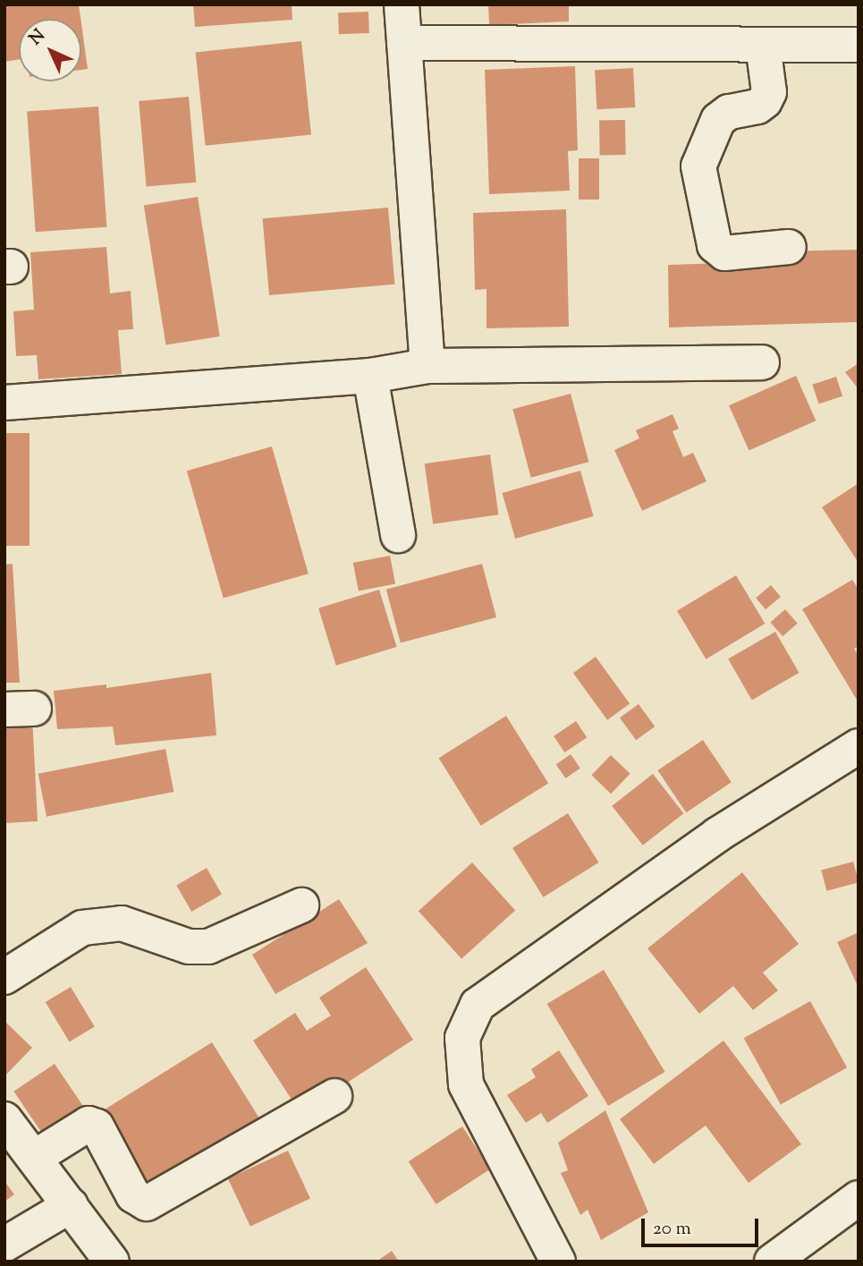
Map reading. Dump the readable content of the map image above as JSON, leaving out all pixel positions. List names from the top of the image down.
{
  "scale_bar": "20 m",
  "north": "top left"
}
